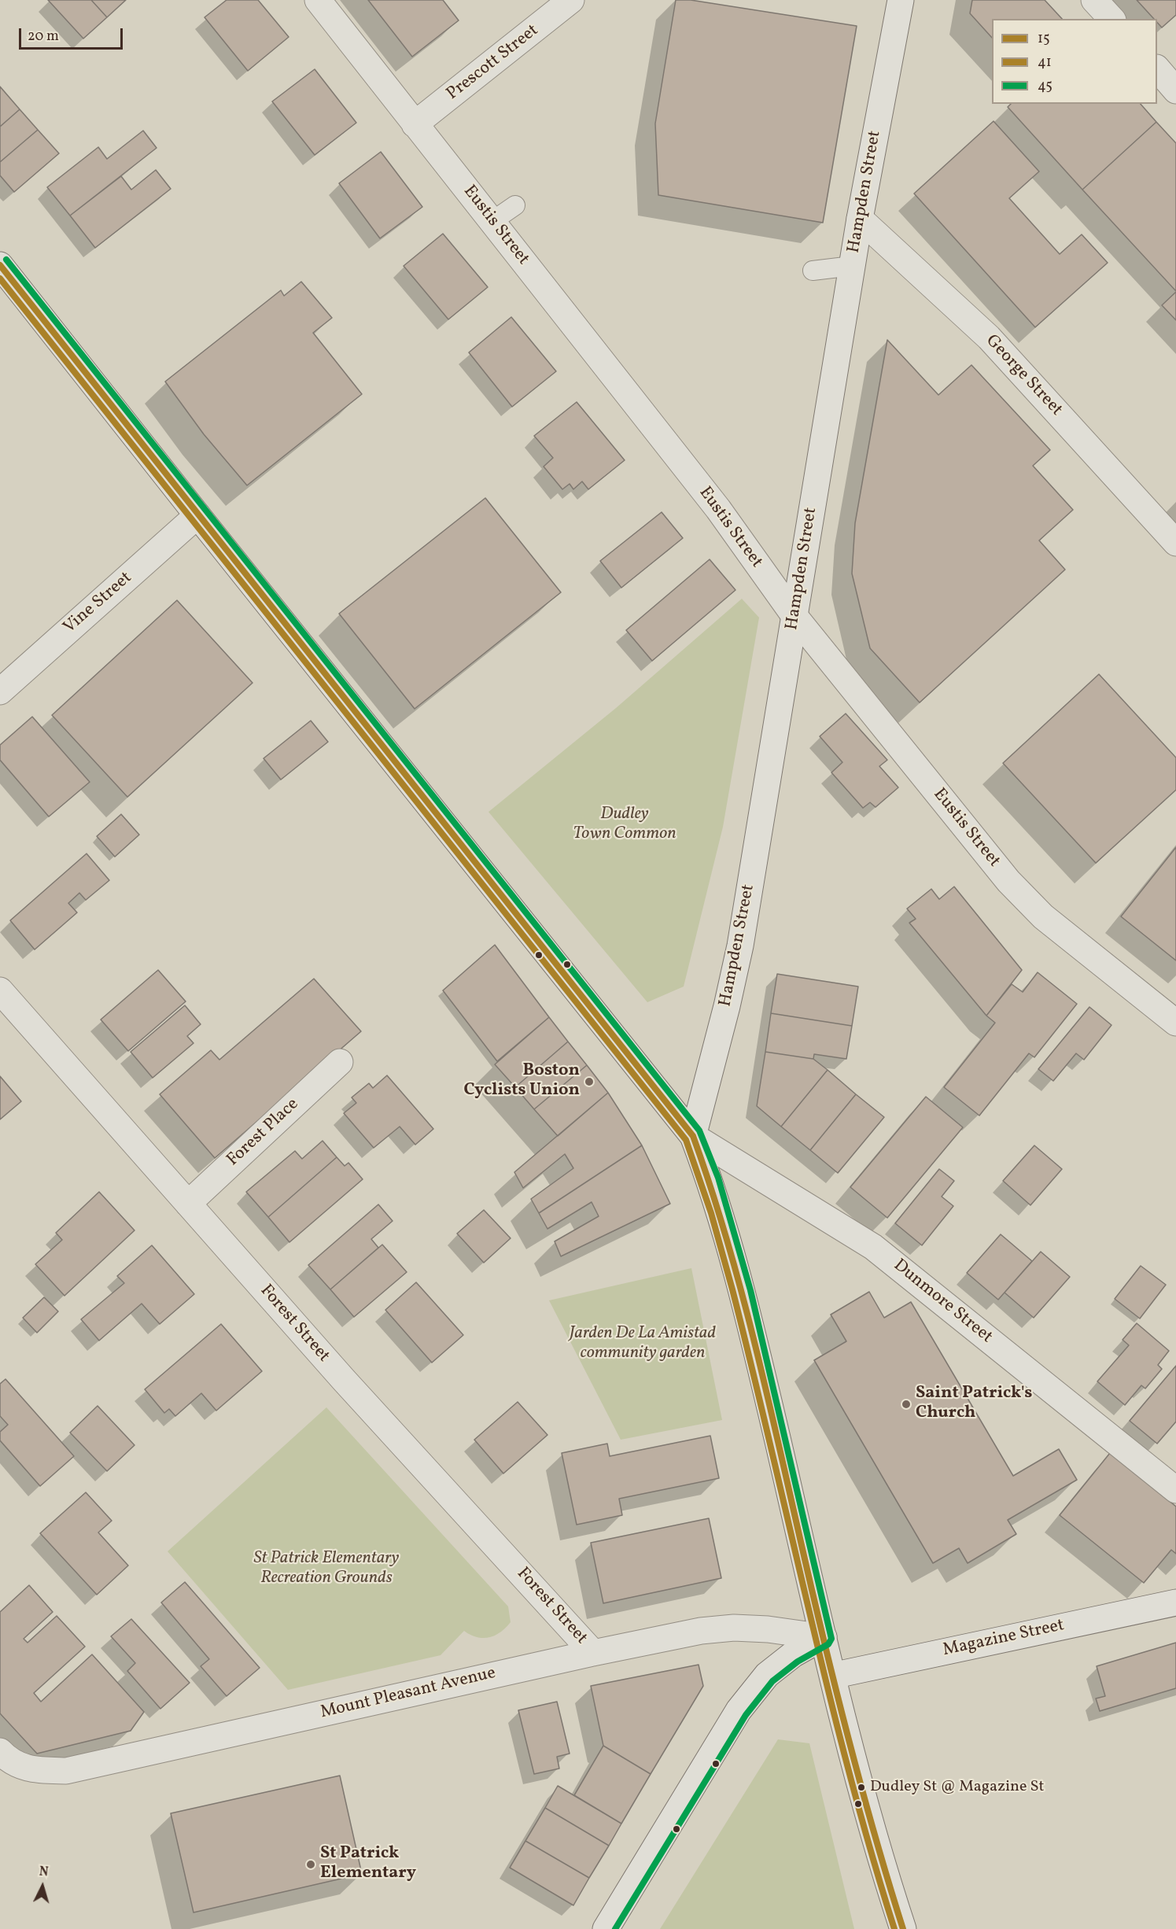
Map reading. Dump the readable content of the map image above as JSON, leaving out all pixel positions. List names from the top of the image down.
{
  "streets": {
    "street": [
      "Prescott Street",
      "Hampden Street",
      "Eustis Street",
      "George Street",
      "Vine Street",
      "Forest Place",
      "Dunmore Street",
      "Forest Street",
      "Magazine Street",
      "Mount Pleasant Avenue"
    ]
  },
  "crossings": [
    ["Prescott Street", "Eustis Street"],
    ["Hampden Street", "Eustis Street"],
    ["Hampden Street", "George Street"],
    ["Hampden Street", "Dunmore Street"],
    ["Forest Place", "Forest Street"],
    ["Forest Street", "Mount Pleasant Avenue"]
  ],
  "parks": ["Dudley Town Common", "Jarden De La Amistad community garden", "St Patrick Elementary Recreation Grounds"],
  "places": [
    "Boston Cyclists Union",
    "Saint Patrick's Church",
    "Dudley St @ Magazine St",
    "St Patrick Elementary"
  ],
  "lines": ["transit line 45", "transit line 15", "transit line 41"],
  "legend": ["15", "41", "45"],
  "scale_bar": "20 m",
  "north": "top"
}
